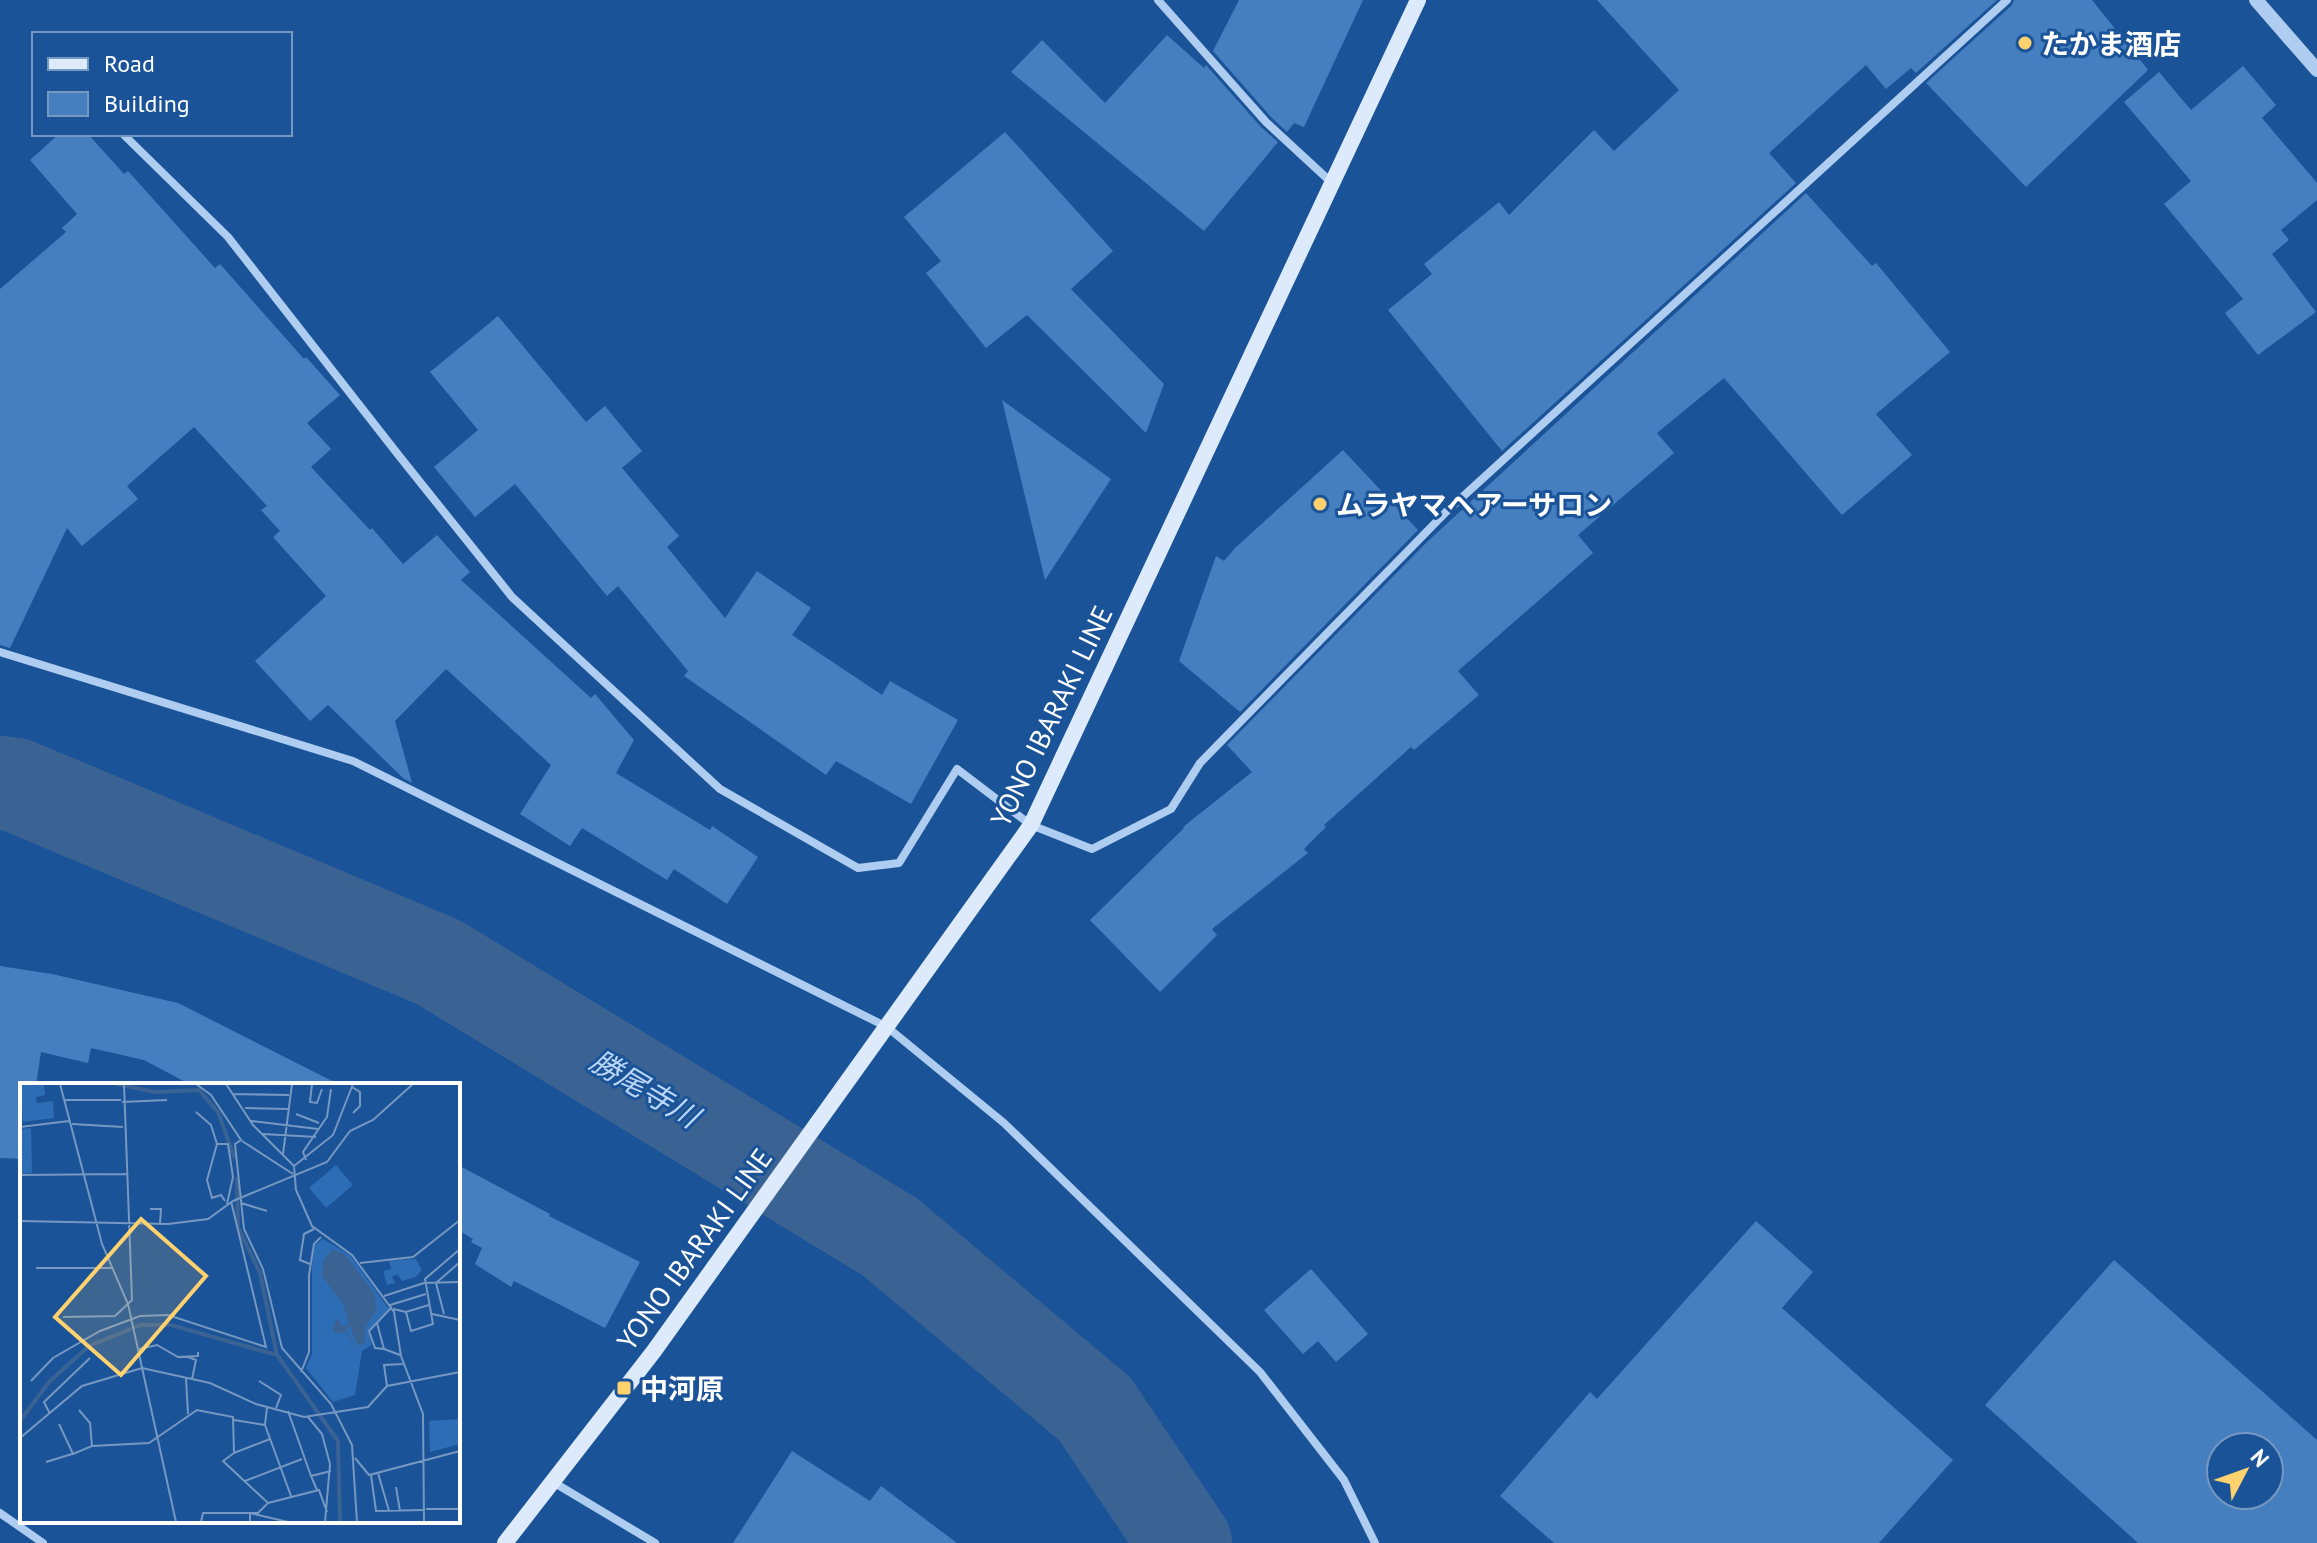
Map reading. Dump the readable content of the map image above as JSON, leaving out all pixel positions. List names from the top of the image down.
{
  "streets": {
    "main road": ["YONO IBARAKI LINE"]
  },
  "water": ["勝尾寺川"],
  "places": {
    "other": ["たかま酒店", "ムラヤマヘアーサロン"],
    "transit": ["中河原"]
  },
  "legend": ["Road", "Building"],
  "north": "top right"
}
